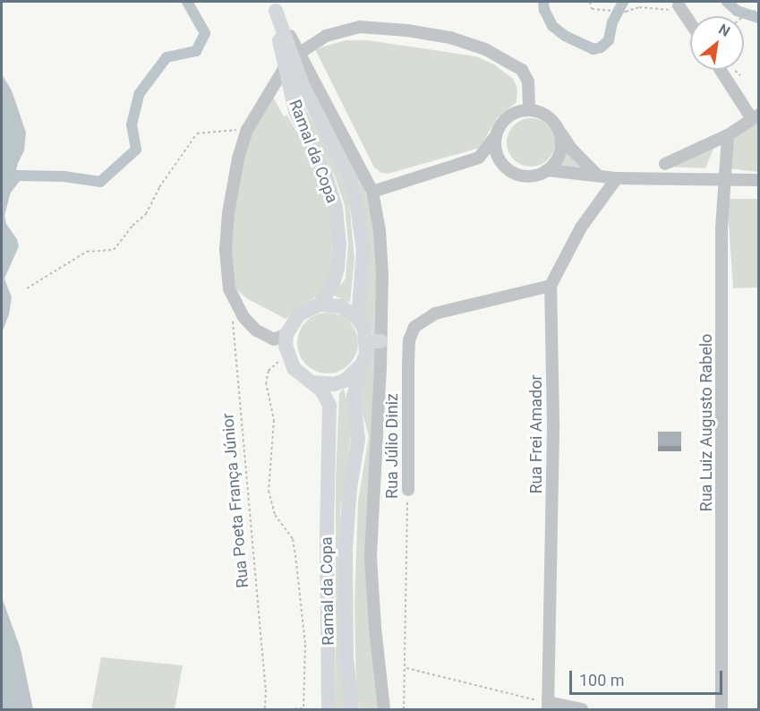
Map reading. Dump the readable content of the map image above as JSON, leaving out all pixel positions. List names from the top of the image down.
{
  "streets": {
    "main road": ["Ramal da Copa"],
    "street": ["Rua Luiz Augusto Rabelo", "Rua Frei Amador", "Rua Júlio Diniz"],
    "path": ["Rua Poeta França Júnior"]
  },
  "crossings": [
    ["Rua Frei Amador", "Rua Júlio Diniz"]
  ],
  "scale_bar": "100 m",
  "north": "top right"
}
